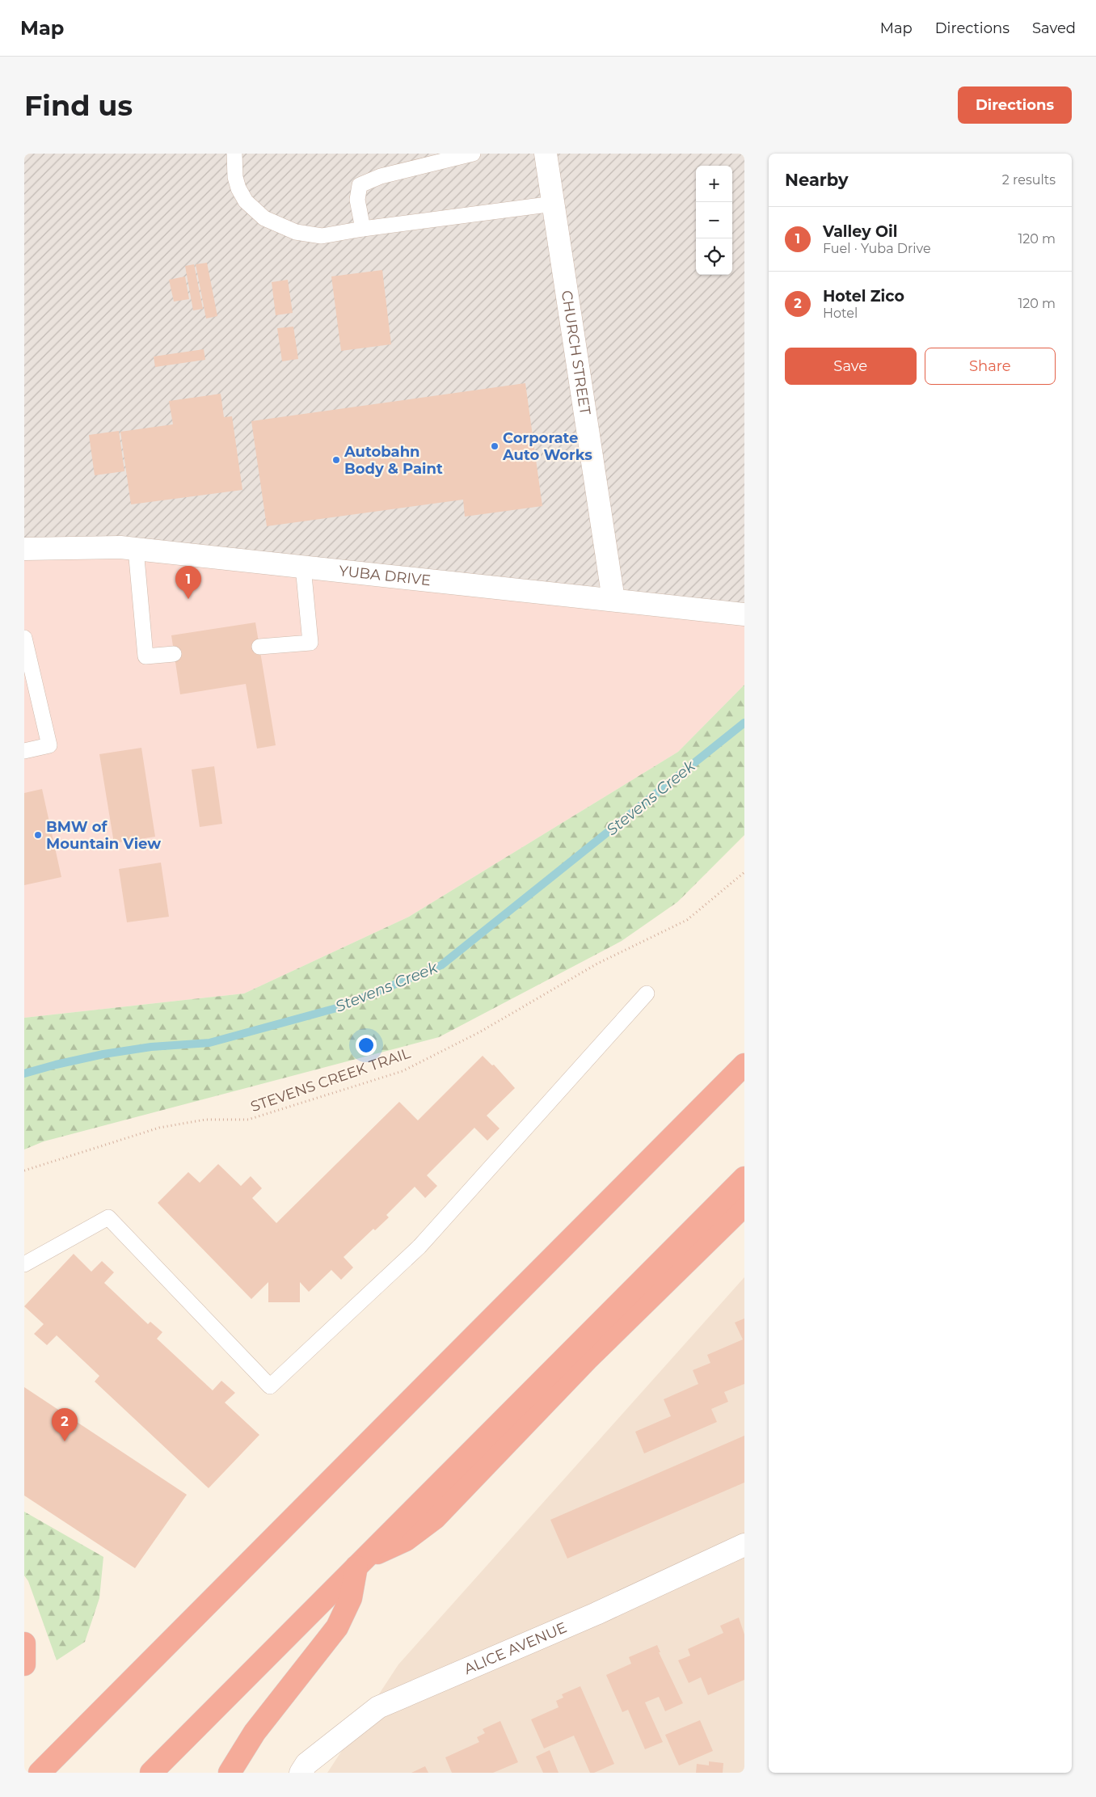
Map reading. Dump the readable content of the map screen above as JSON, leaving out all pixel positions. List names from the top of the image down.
{
  "streets": {
    "street": ["CHURCH STREET", "YUBA DRIVE", "ALICE AVENUE"],
    "path": ["STEVENS CREEK TRAIL"]
  },
  "crossings": [
    ["CHURCH STREET", "YUBA DRIVE"]
  ],
  "water": ["Stevens Creek"],
  "places": ["Corporate Auto Works", "Autobahn Body & Paint", "BMW of Mountain View"],
  "page": {
    "header": "Map",
    "nav": ["Map", "Directions", "Saved"],
    "buttons": [
      "Directions",
      ["Save", "Share"]
    ],
    "title": "Find us",
    "heading": ["Nearby", "2 results"],
    "map_buttons": ["+", "−"],
    "list": [
      {
        "mark": "1",
        "name": "Valley Oil",
        "note": "Fuel · Yuba Drive",
        "value": "120 m"
      },
      {
        "mark": "2",
        "name": "Hotel Zico",
        "note": "Hotel",
        "value": "120 m"
      }
    ],
    "pins": ["1", "2"]
  }
}
